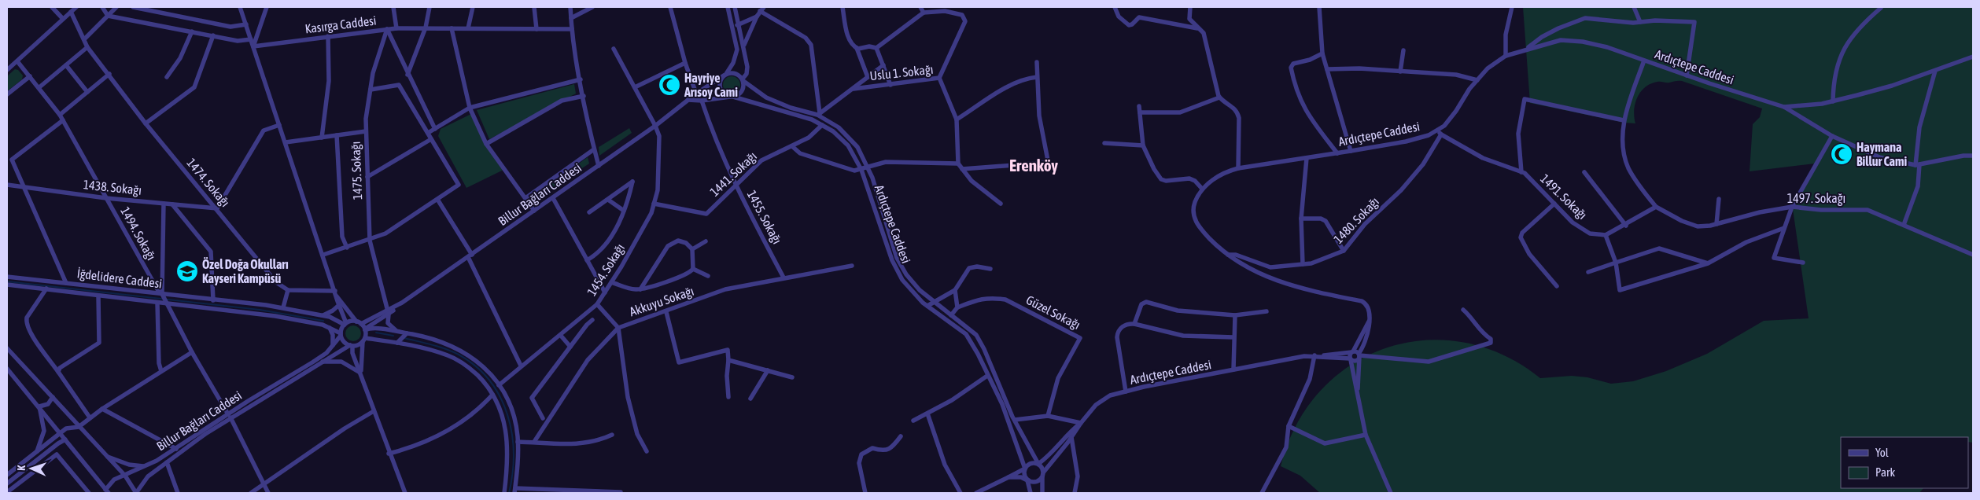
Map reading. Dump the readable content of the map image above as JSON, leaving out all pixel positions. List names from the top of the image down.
{
  "streets": {
    "street": [
      "Kasırga Caddesi",
      "Ardıçtepe Caddesi",
      "Uslu 1. Sokağı",
      "1475. Sokağı",
      "1441. Sokağı",
      "1474. Sokağı",
      "1438. Sokağı",
      "Billur Bağları Caddesi",
      "1491. Sokağı",
      "1497. Sokağı",
      "1455. Sokağı",
      "1480. Sokağı",
      "1494. Sokağı",
      "1454. Sokağı",
      "İğdelidere Caddesi",
      "Akkuyu Sokağı",
      "Güzel Sokağı"
    ]
  },
  "crossings": [
    ["Kasırga Caddesi", "1475. Sokağı"],
    ["Ardıçtepe Caddesi", "1441. Sokağı"],
    ["Ardıçtepe Caddesi", "Billur Bağları Caddesi"],
    ["1475. Sokağı", "Billur Bağları Caddesi"],
    ["1441. Sokağı", "1455. Sokağı"],
    ["1441. Sokağı", "1454. Sokağı"],
    ["1474. Sokağı", "1438. Sokağı"],
    ["1438. Sokağı", "1494. Sokağı"],
    ["Billur Bağları Caddesi", "1494. Sokağı"],
    ["Billur Bağları Caddesi", "1454. Sokağı"],
    ["1491. Sokağı", "1480. Sokağı"],
    ["1455. Sokağı", "Akkuyu Sokağı"],
    ["1494. Sokağı", "İğdelidere Caddesi"]
  ],
  "districts": ["Erenköy"],
  "places": {
    "mosque": ["Hayriye Arısoy Cami", "Haymana Billur Cami"],
    "school or university": ["Özel Doğa Okulları Kayseri Kampüsü"]
  },
  "legend": ["Yol", "Park"],
  "north": "left"
}
